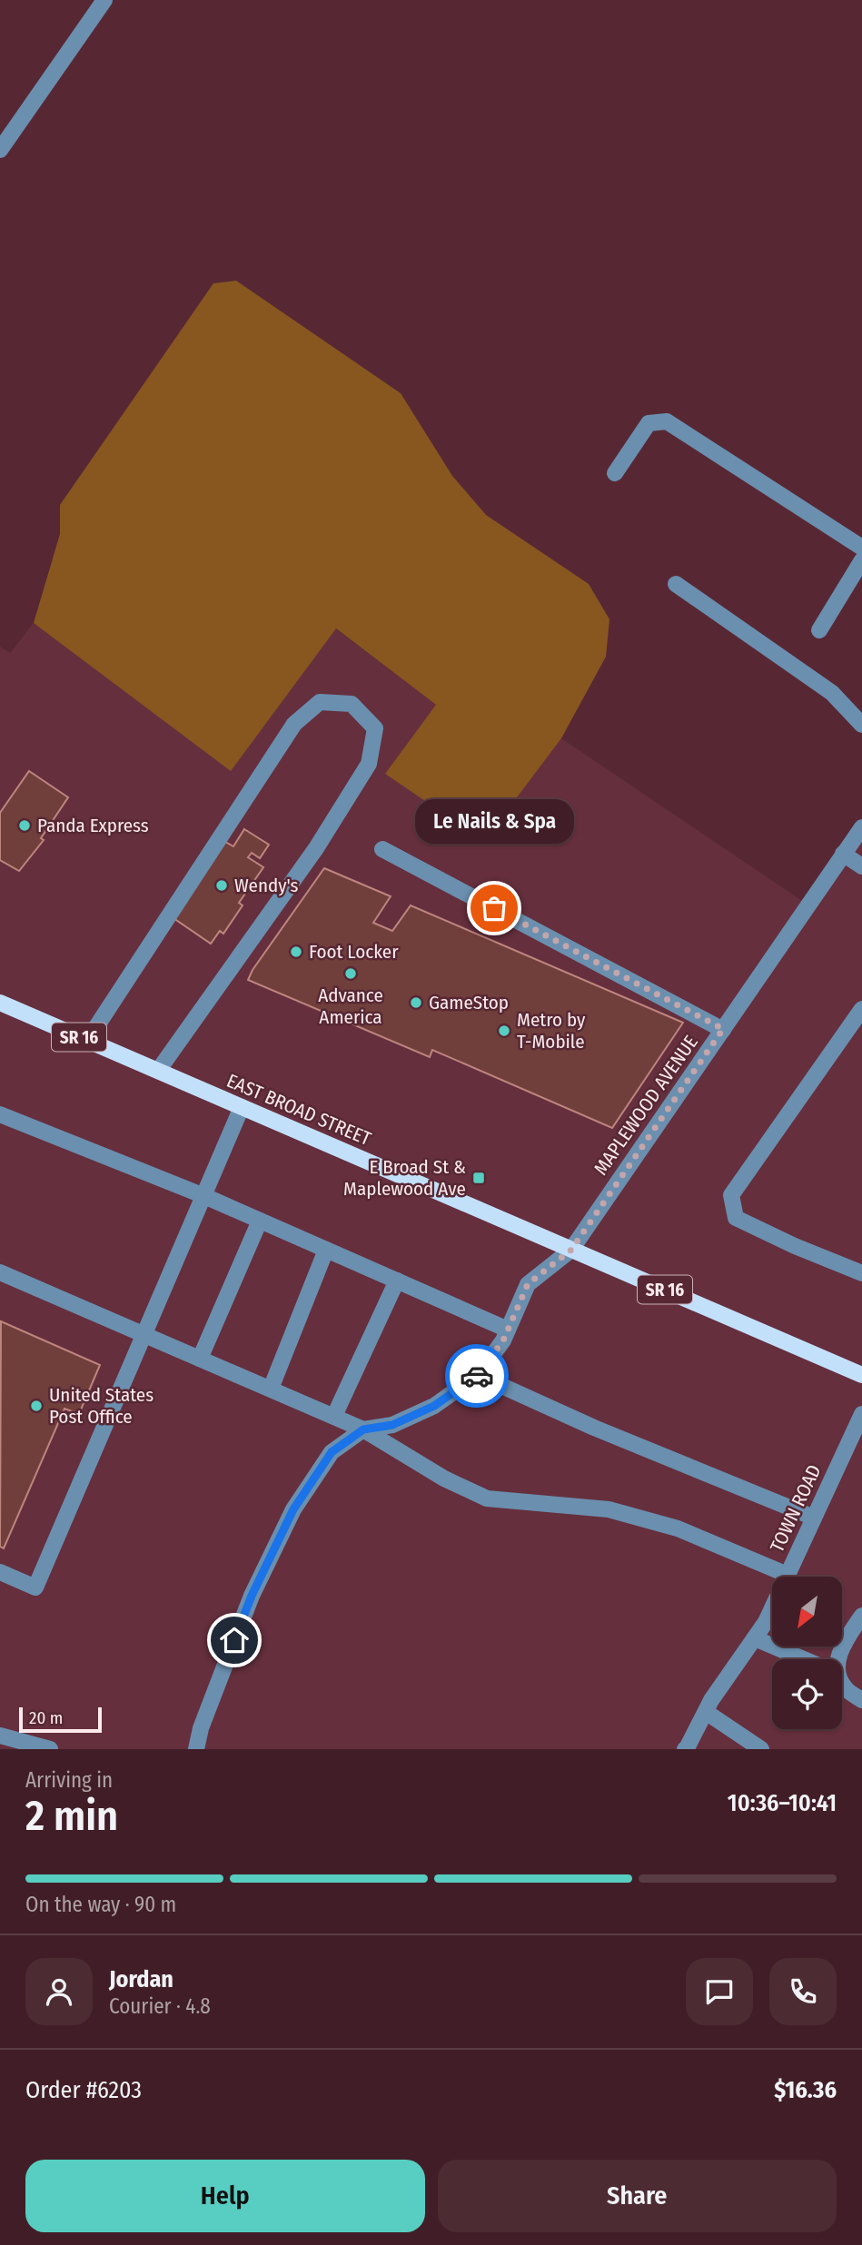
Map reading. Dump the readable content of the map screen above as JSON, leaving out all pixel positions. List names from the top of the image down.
{
  "streets": {
    "main road": ["SR 16", "EAST BROAD STREET"],
    "street": ["MAPLEWOOD AVENUE", "TOWN ROAD"]
  },
  "crossings": [
    ["MAPLEWOOD AVENUE", "EAST BROAD STREET"]
  ],
  "places": {
    "other": [
      "Panda Express",
      "Wendy's",
      "Le Nails & Spa",
      "Foot Locker",
      "Advance America",
      "GameStop",
      "Metro by T-Mobile",
      "United States Post Office"
    ],
    "transit": ["E Broad St & Maplewood Ave"]
  },
  "scale_bar": "20 m",
  "north": "bottom left",
  "page": {
    "bubble": "Le Nails & Spa",
    "scale": "20 m",
    "heading": ["2 min", "Arriving in", "10:36–10:41"],
    "panel": [
      "Jordan",
      "Courier · 4.8",
      "Order #6203",
      "$16.36"
    ],
    "bar": "On the way · 90 m",
    "buttons": ["Help", "Share"]
  }
}
